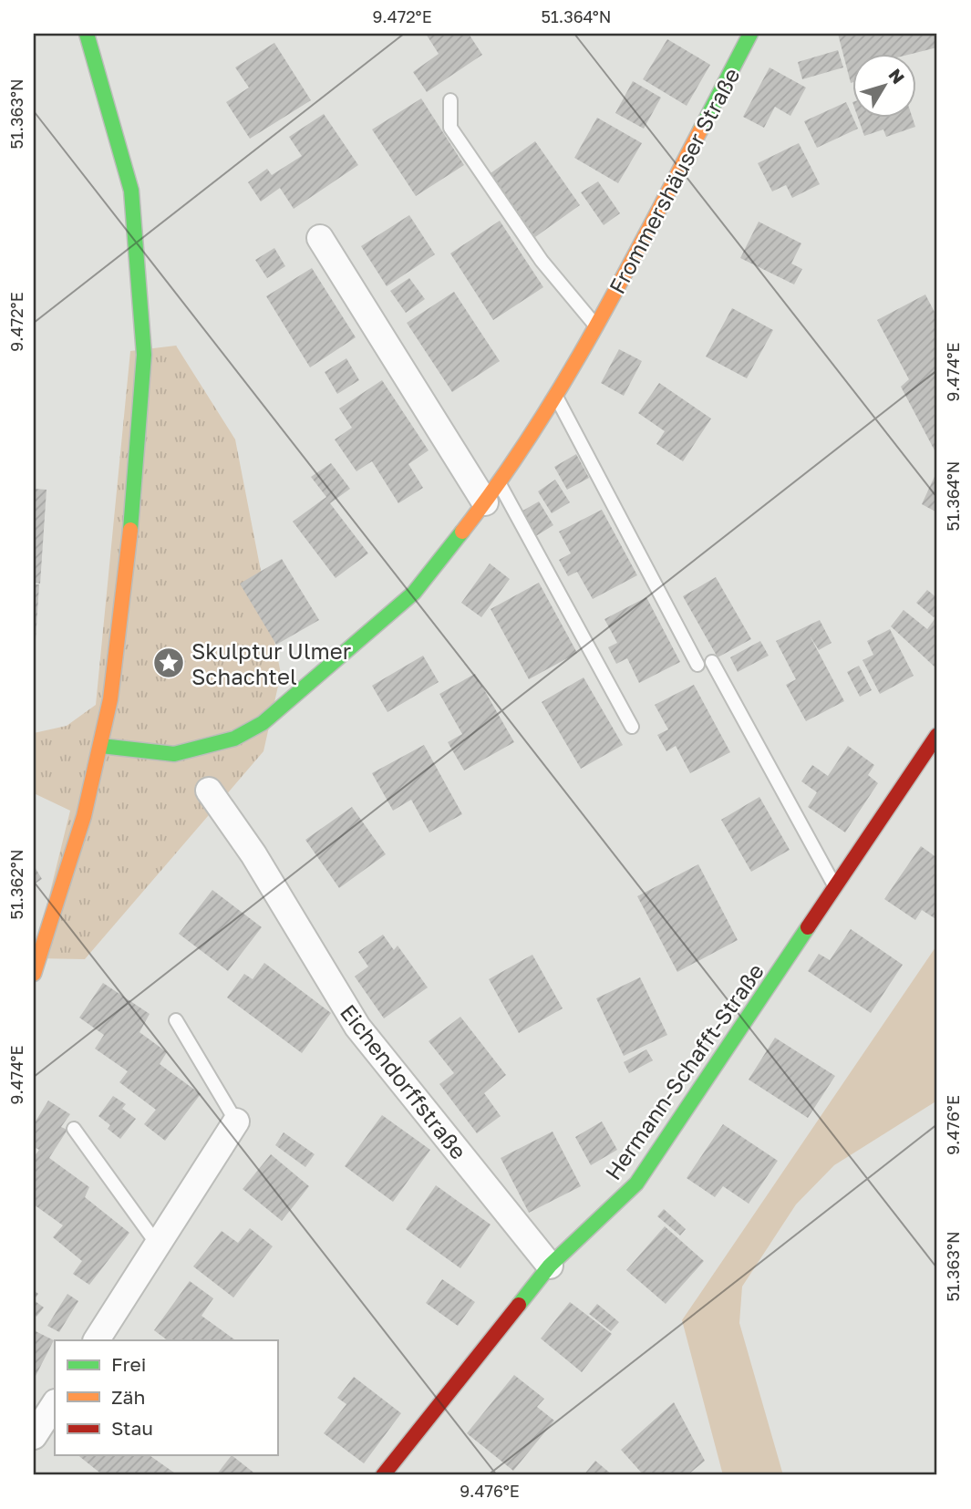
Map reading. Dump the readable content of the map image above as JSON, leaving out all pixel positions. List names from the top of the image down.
{
  "streets": {
    "street": ["Frommershäuser Straße", "Hermann-Schafft-Straße", "Eichendorffstraße"]
  },
  "crossings": [
    ["Hermann-Schafft-Straße", "Eichendorffstraße"]
  ],
  "places": {
    "place": ["Skulptur Ulmer Schachtel"]
  },
  "legend": ["Frei", "Zäh", "Stau"],
  "north": "top right",
  "coordinates": [
    "9.472°E",
    "51.364°N",
    "51.363°N",
    "9.474°E",
    "51.362°N",
    "9.476°E"
  ]
}
